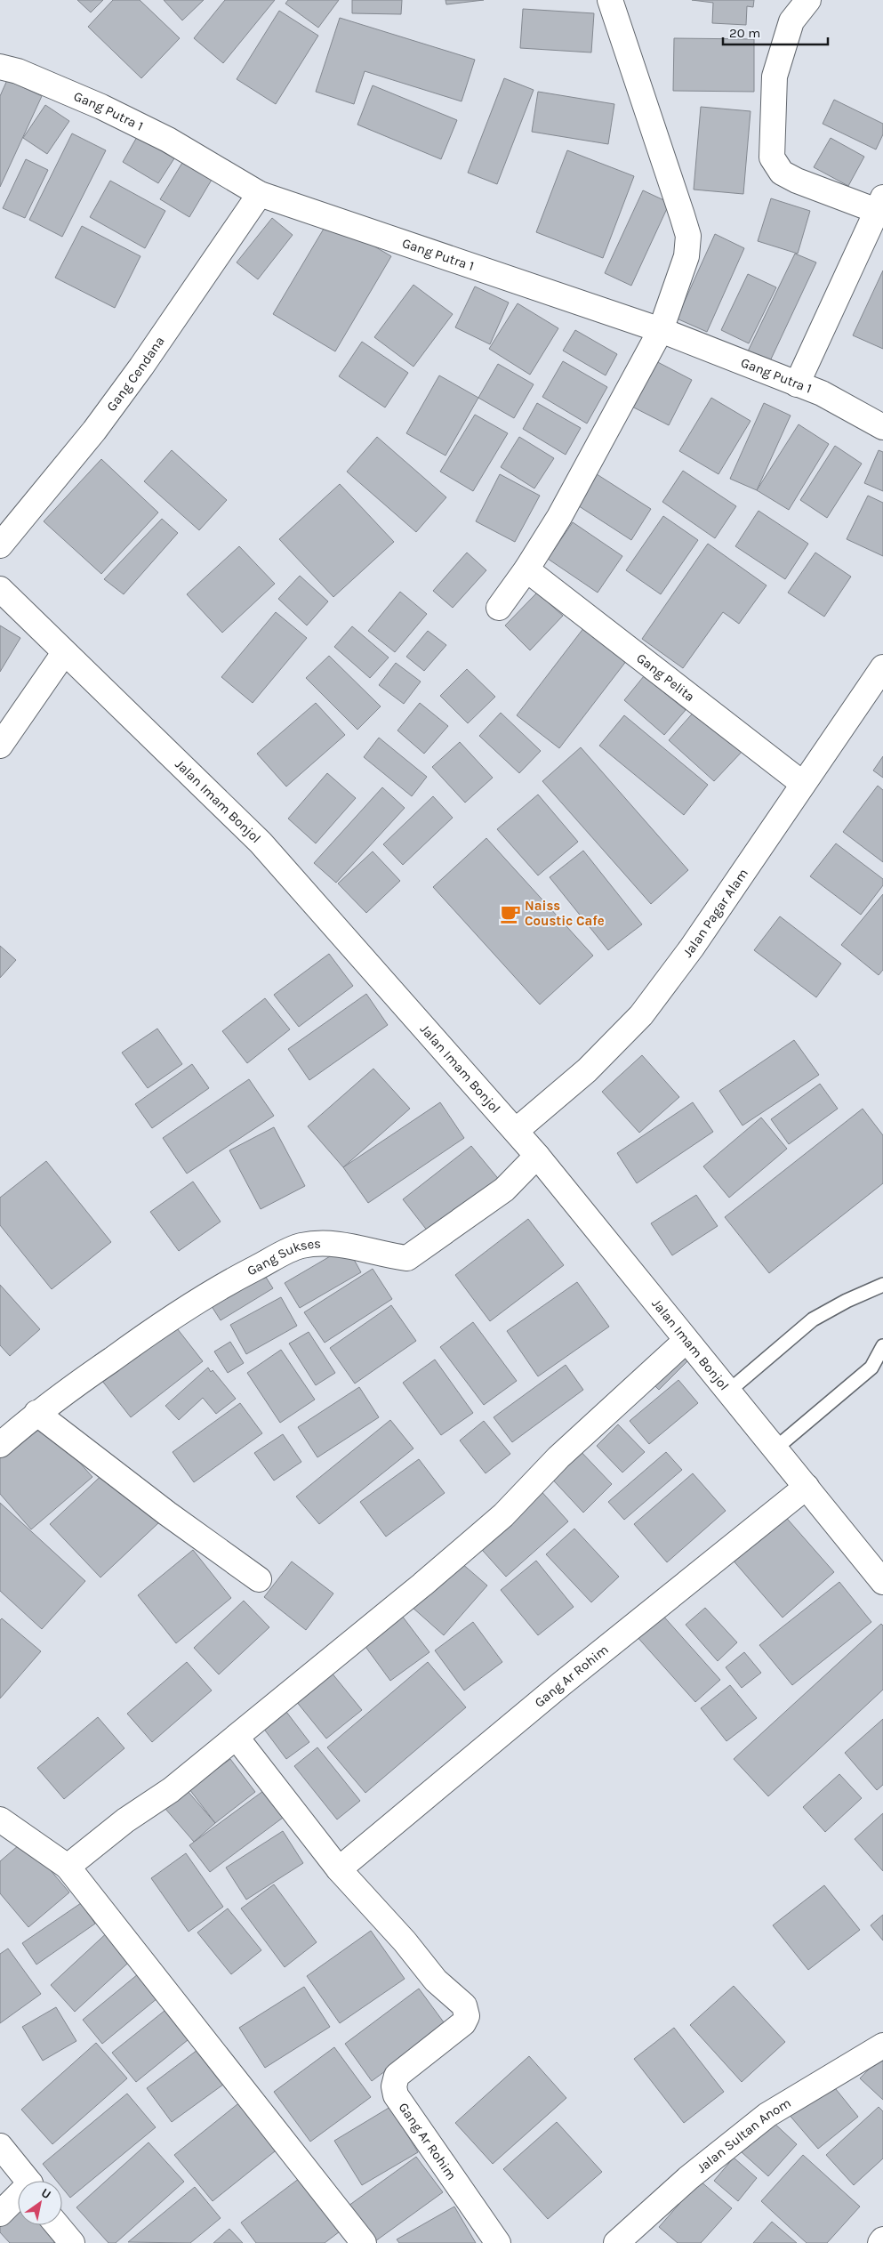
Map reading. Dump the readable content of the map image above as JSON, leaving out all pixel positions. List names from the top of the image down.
{
  "streets": {
    "main road": [
      "Gang Putra 1",
      "Gang Cendana",
      "Gang Pelita",
      "Jalan Imam Bonjol",
      "Jalan Pagar Alam",
      "Gang Sukses",
      "Gang Ar Rohim",
      "Jalan Sultan Anom"
    ]
  },
  "crossings": [
    ["Gang Putra 1", "Gang Cendana"],
    ["Gang Pelita", "Jalan Pagar Alam"],
    ["Jalan Imam Bonjol", "Jalan Pagar Alam"],
    ["Jalan Imam Bonjol", "Gang Sukses"],
    ["Jalan Imam Bonjol", "Gang Ar Rohim"]
  ],
  "places": {
    "cafe": ["Naiss Coustic Cafe"]
  },
  "scale_bar": "20 m",
  "north": "top right"
}
